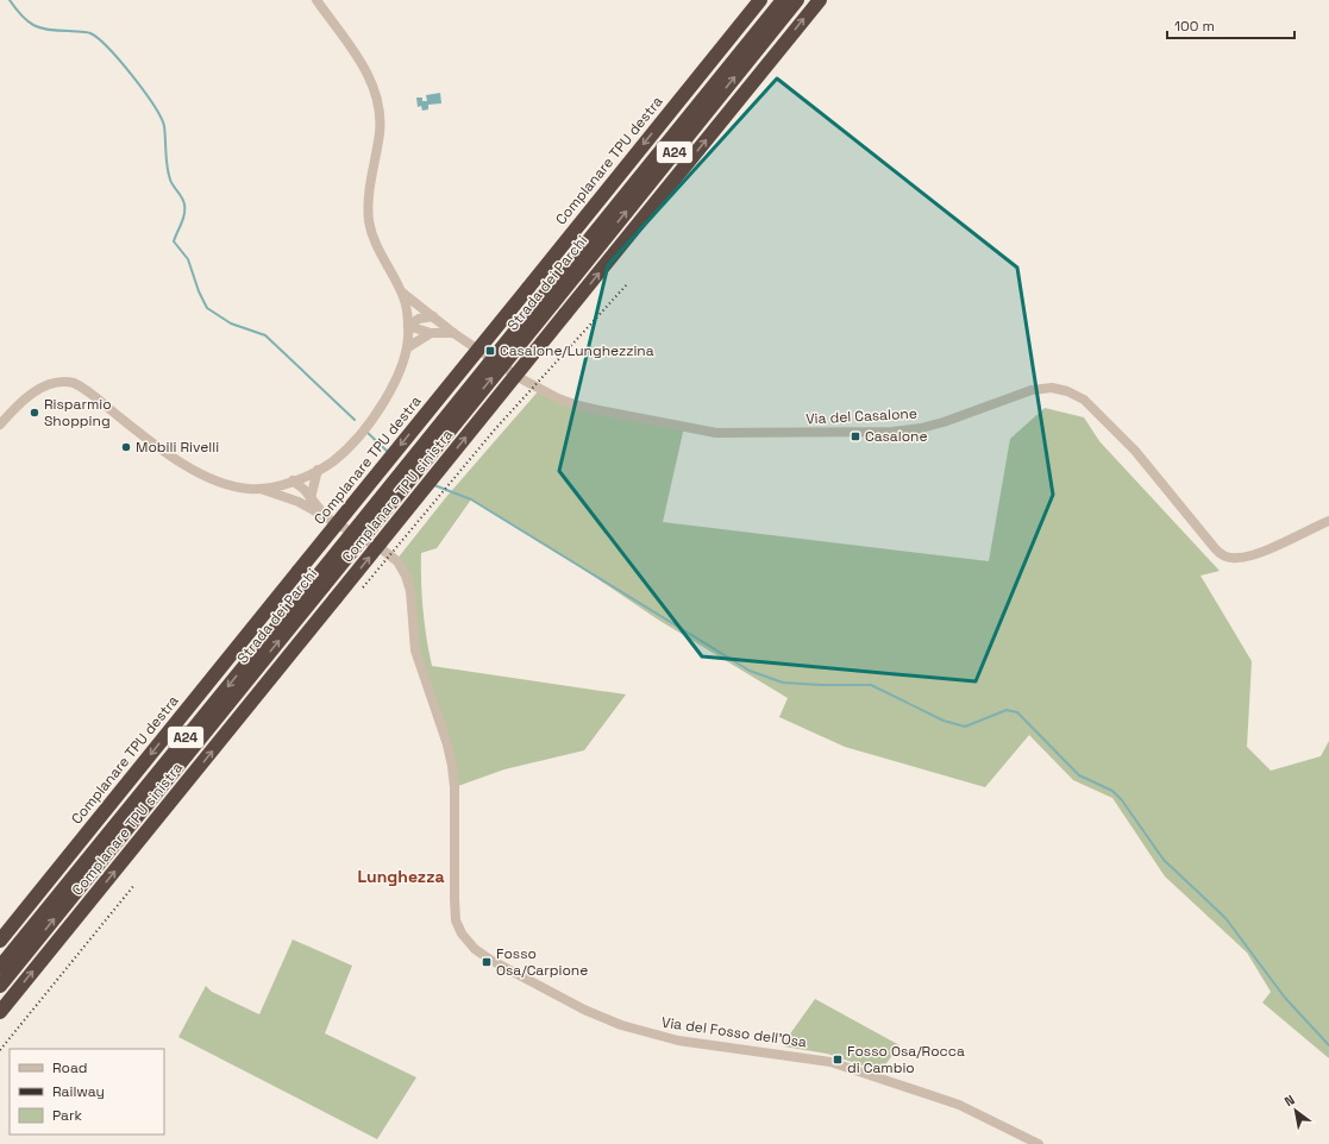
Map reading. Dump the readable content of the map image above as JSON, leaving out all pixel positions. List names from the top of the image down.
{
  "streets": {
    "highway": [
      "A24",
      "Complanare TPU destra",
      "Strada dei Parchi",
      "Complanare TPU sinistra"
    ],
    "street": ["Via del Casalone", "Via del Fosso dell'Osa"]
  },
  "one_way": ["Complanare TPU destra", "Complanare TPU sinistra"],
  "districts": ["Lunghezza"],
  "places": {
    "transit": [
      "Casalone/Lunghezzina",
      "Casalone",
      "Fosso Osa/Carpione",
      "Fosso Osa/Rocca di Cambio"
    ],
    "other": ["Risparmio Shopping", "Mobili Rivelli"]
  },
  "legend": ["Road", "Railway", "Park"],
  "scale_bar": "100 m",
  "north": "top left"
}
